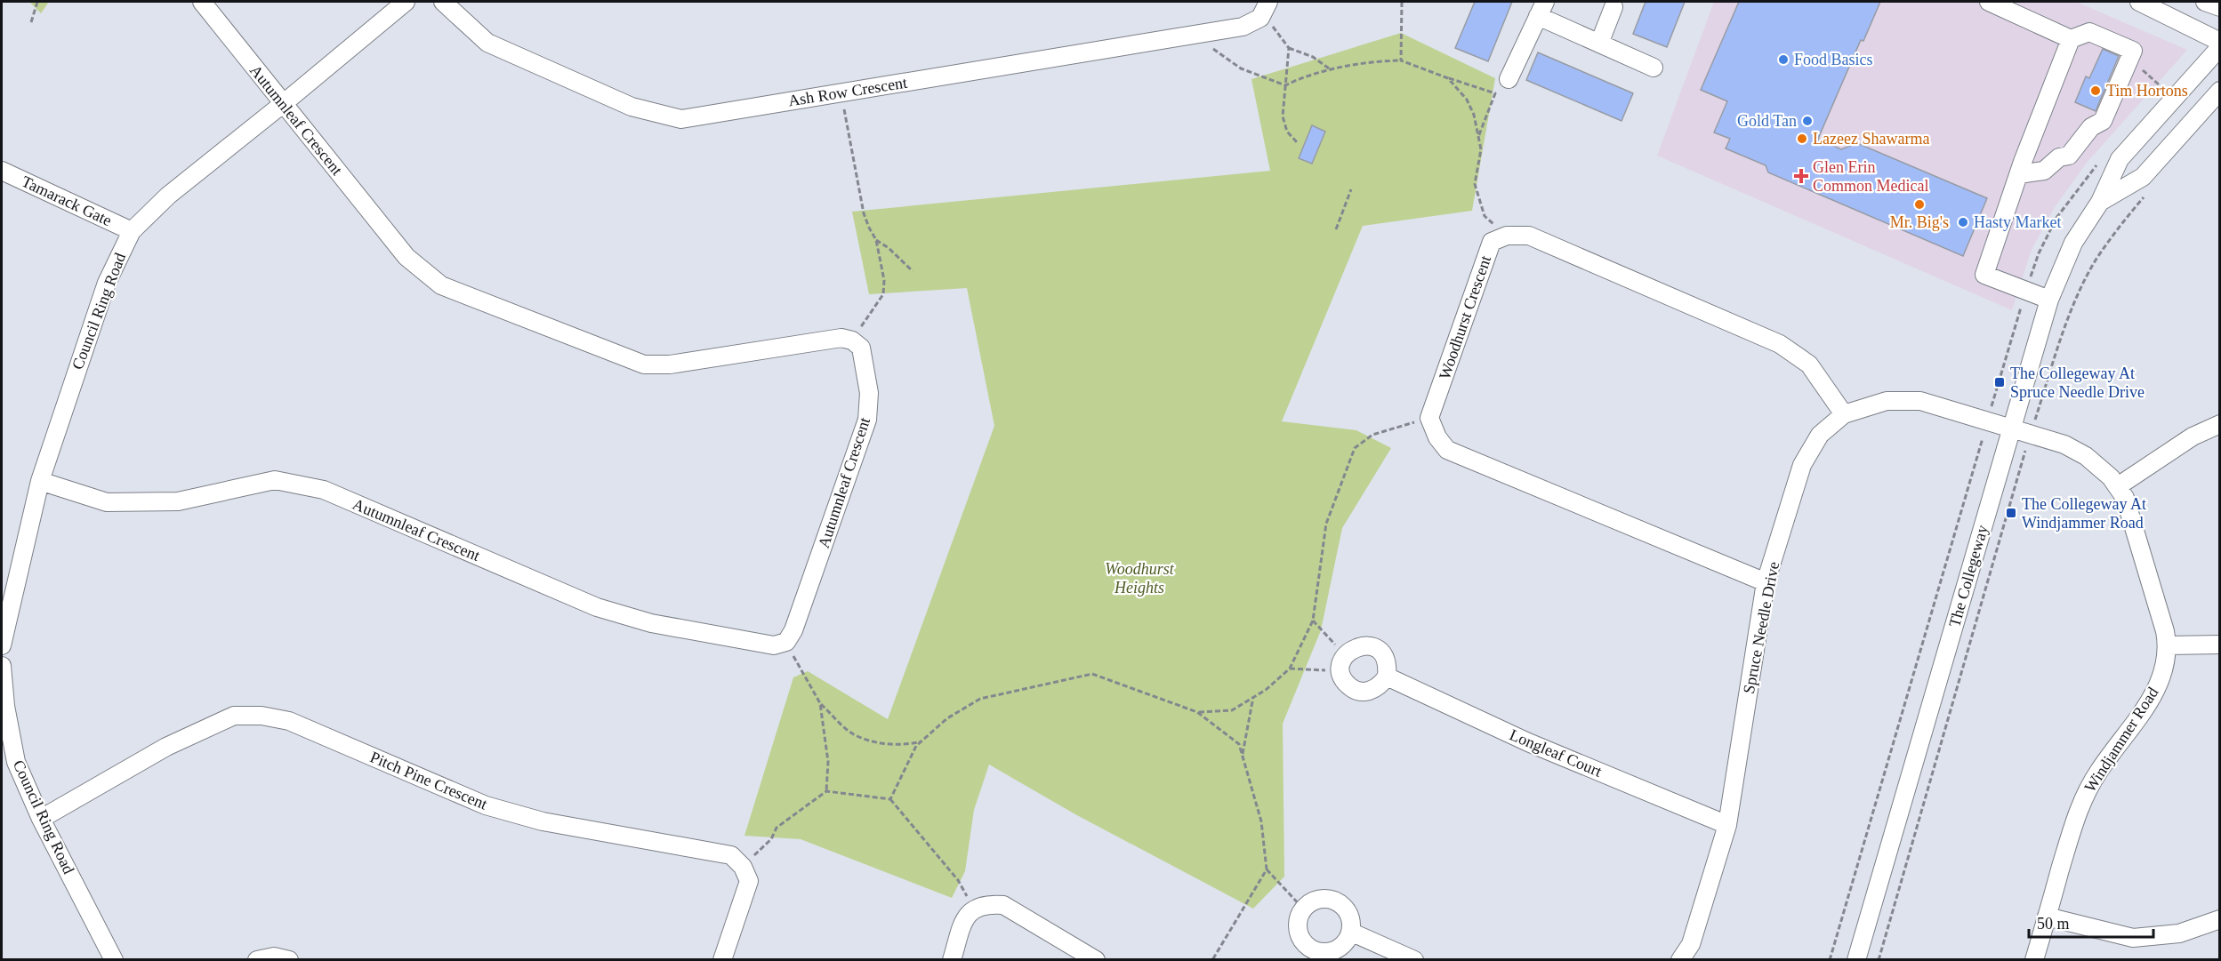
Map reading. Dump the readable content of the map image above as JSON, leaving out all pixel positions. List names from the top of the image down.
{
  "streets": {
    "street": [
      "Ash Row Crescent",
      "Autumnleaf Crescent",
      "Tamarack Gate",
      "Council Ring Road",
      "Woodhurst Crescent",
      "The Collegeway",
      "Spruce Needle Drive",
      "Windjammer Road",
      "Longleaf Court",
      "Pitch Pine Crescent"
    ]
  },
  "crossings": [
    ["Autumnleaf Crescent", "Council Ring Road"],
    ["Tamarack Gate", "Council Ring Road"],
    ["Council Ring Road", "Pitch Pine Crescent"],
    ["The Collegeway", "Spruce Needle Drive"],
    ["The Collegeway", "Windjammer Road"],
    ["Spruce Needle Drive", "Windjammer Road"],
    ["Spruce Needle Drive", "Longleaf Court"]
  ],
  "parks": ["Woodhurst Heights"],
  "places": {
    "other": [
      "Food Basics",
      "Tim Hortons",
      "Gold Tan",
      "Lazeez Shawarma",
      "Mr. Big's",
      "Hasty Market"
    ],
    "health": ["Glen Erin Common Medical"],
    "transit": ["The Collegeway At Spruce Needle Drive", "The Collegeway At Windjammer Road"]
  },
  "scale_bar": "50 m"
}
